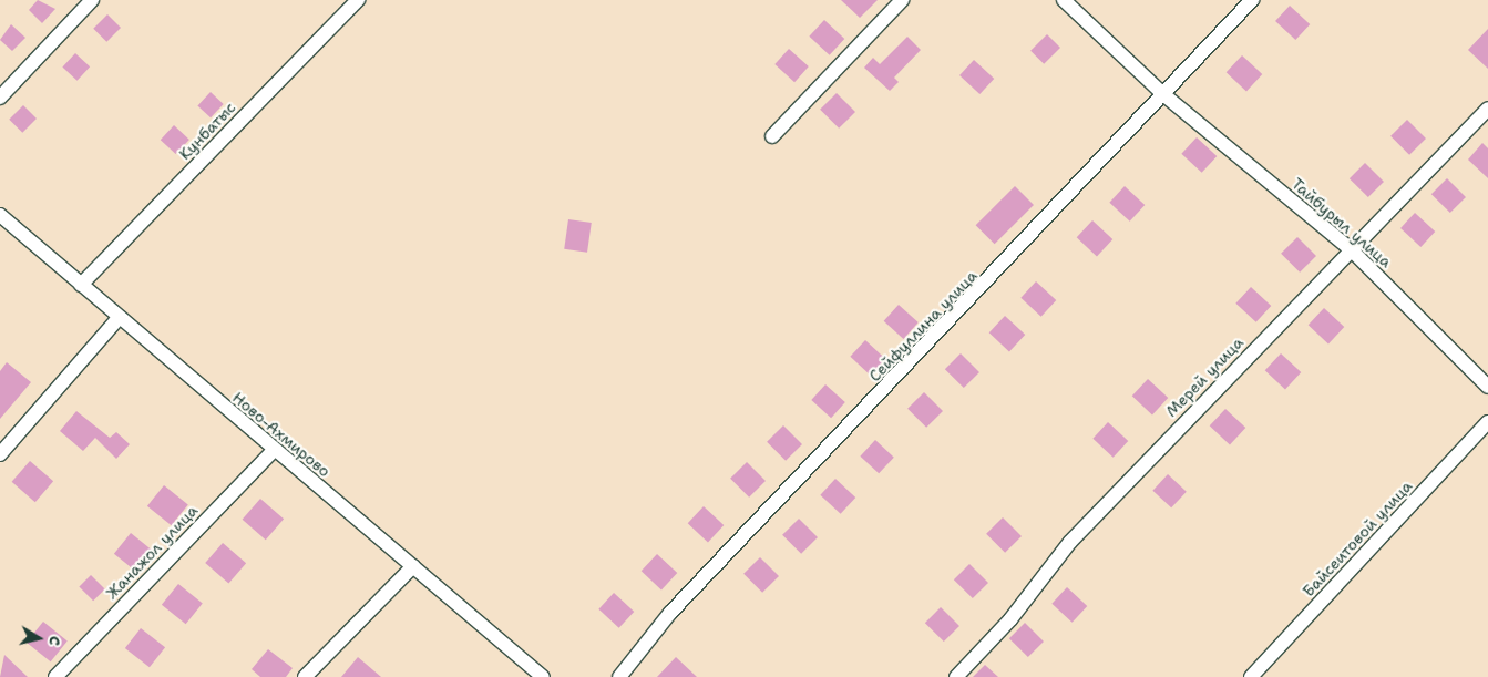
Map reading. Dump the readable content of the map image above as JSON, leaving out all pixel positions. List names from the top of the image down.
{
  "streets": {
    "street": [
      "Кунбатыс",
      "Тайбурыл улица",
      "Сейфуллина улица",
      "Мерей улица",
      "Ново-Ахмирово",
      "Байсеитовой улица",
      "Жанажол улица"
    ]
  },
  "crossings": [
    ["Кунбатыс", "Ново-Ахмирово"],
    ["Тайбурыл улица", "Сейфуллина улица"],
    ["Тайбурыл улица", "Мерей улица"],
    ["Ново-Ахмирово", "Жанажол улица"]
  ],
  "north": "right"
}
